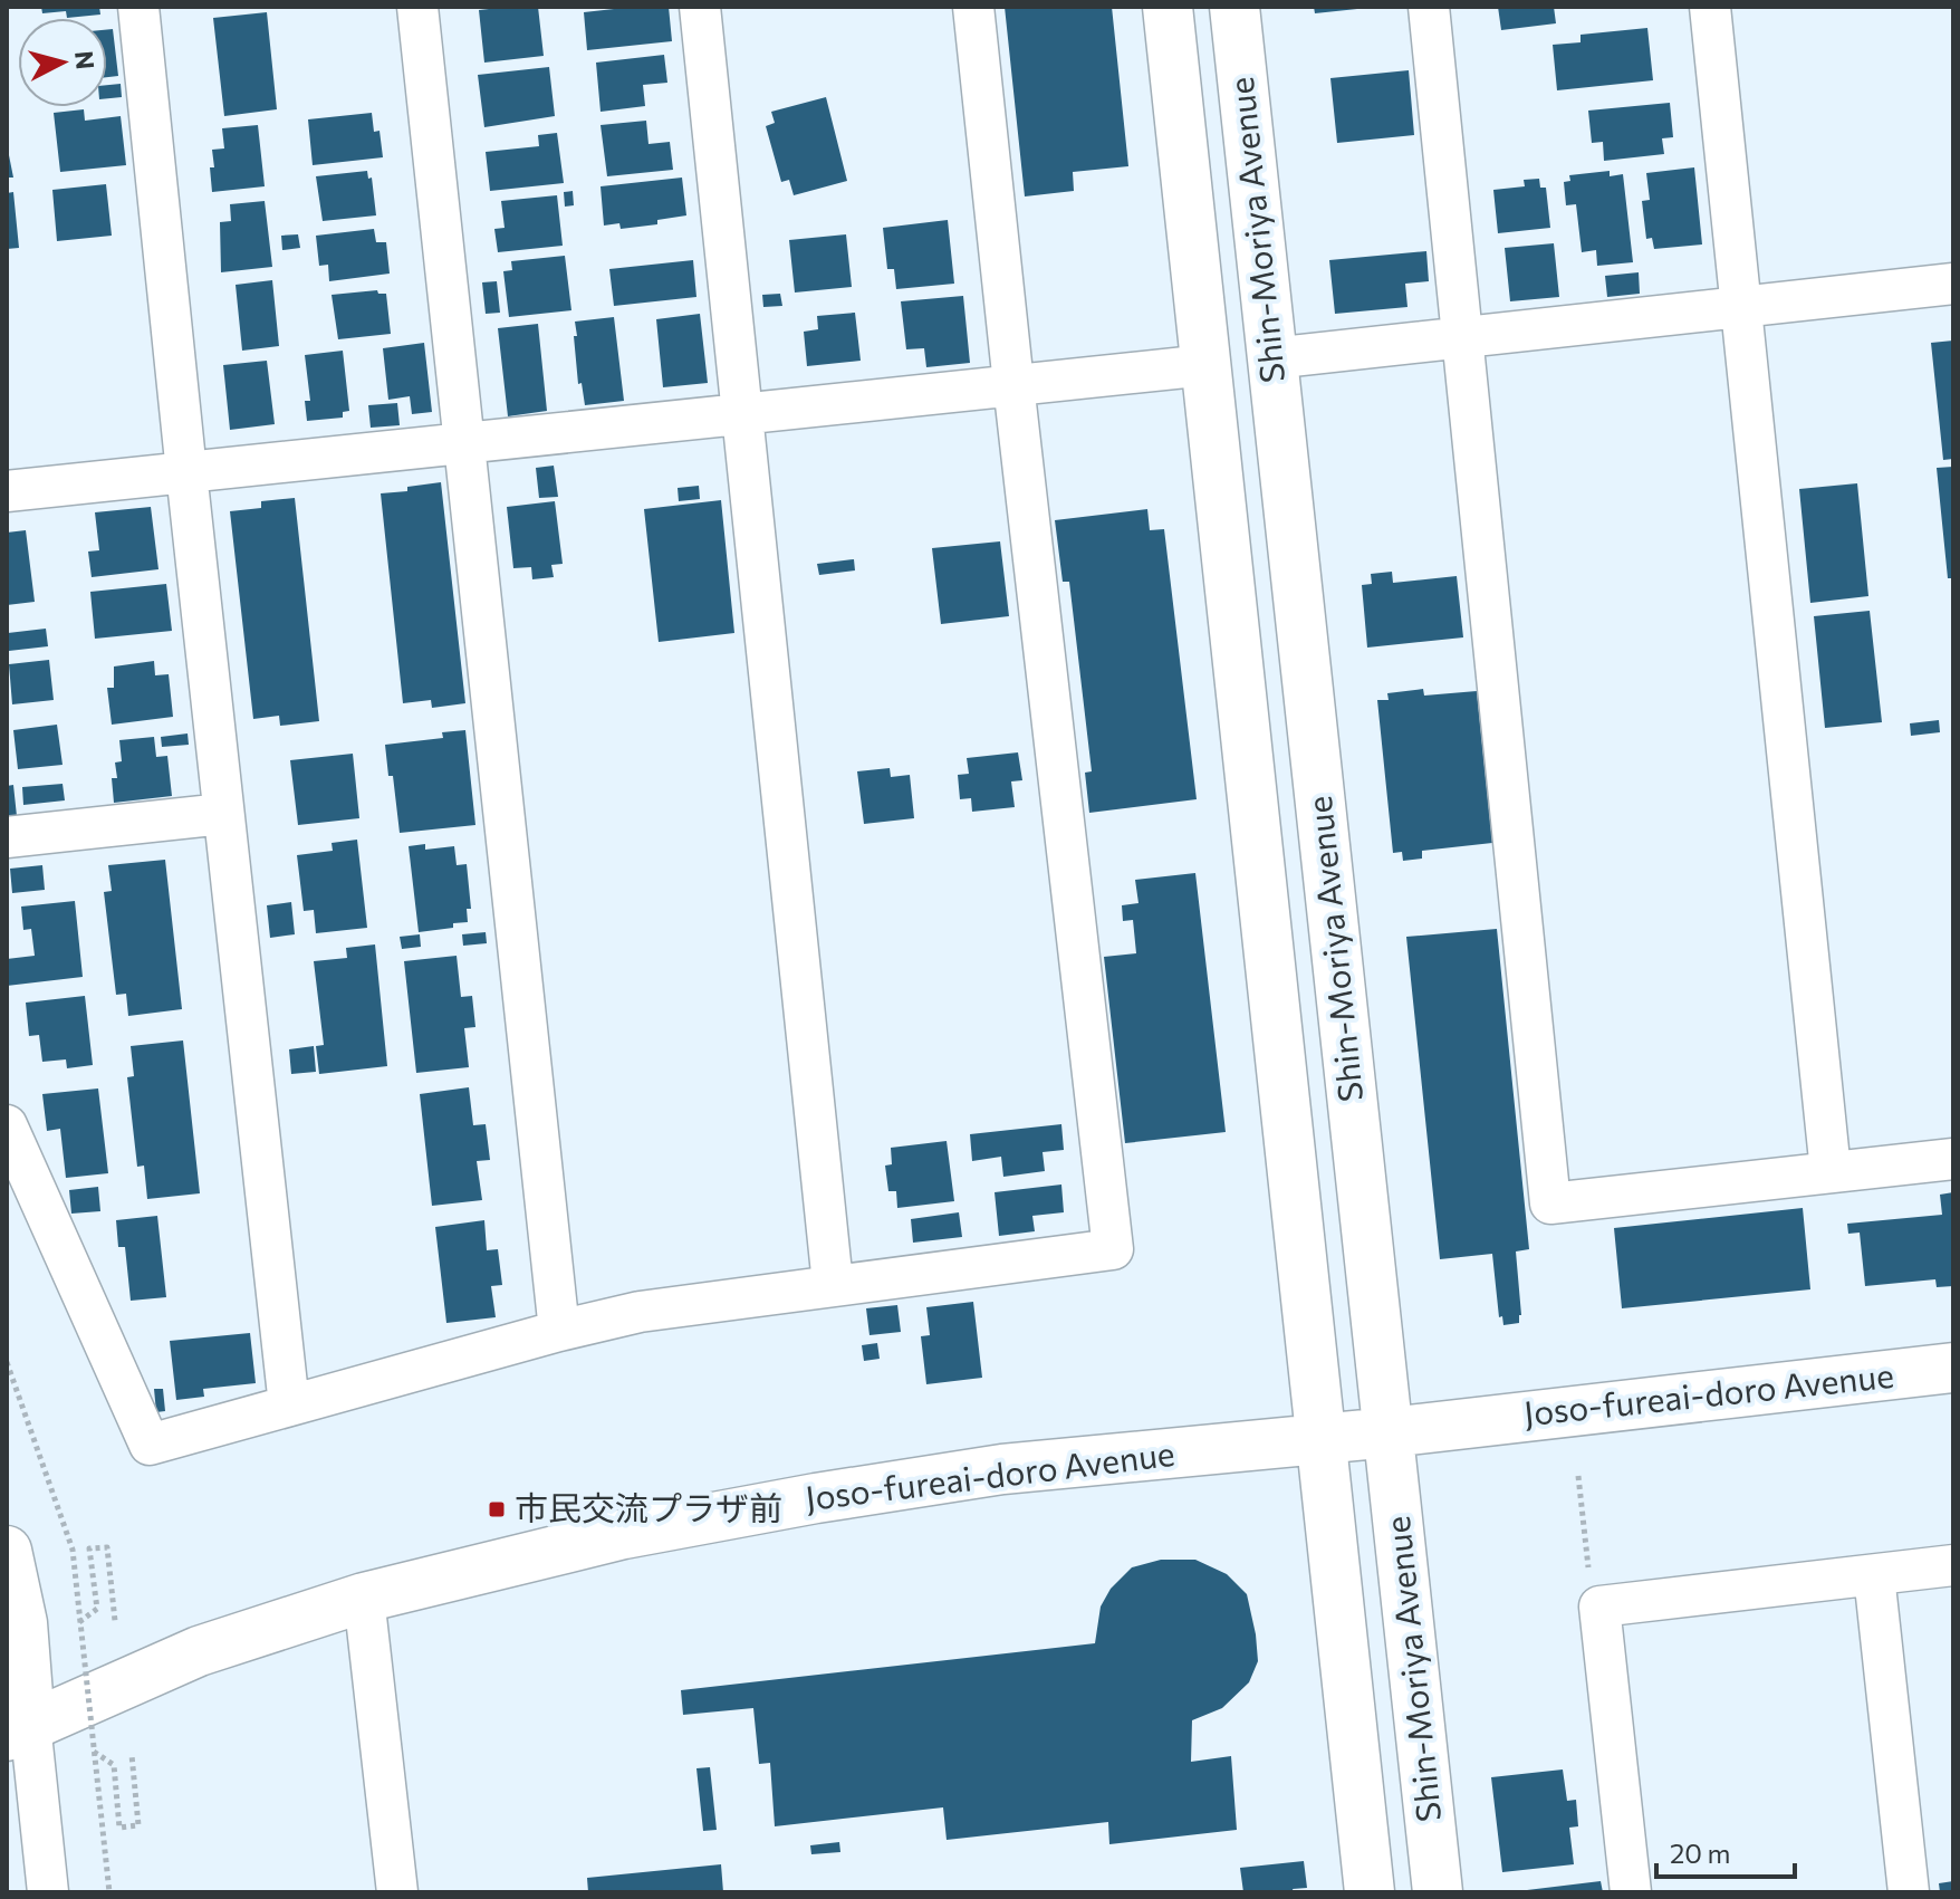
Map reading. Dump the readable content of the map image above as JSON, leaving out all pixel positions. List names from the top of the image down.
{
  "streets": {
    "street": ["Shin-Moriya Avenue", "Joso-fureai-doro Avenue"]
  },
  "crossings": [
    ["Shin-Moriya Avenue", "Joso-fureai-doro Avenue"]
  ],
  "places": {
    "transit": ["市民交流プラザ前"]
  },
  "scale_bar": "20 m",
  "north": "right"
}
